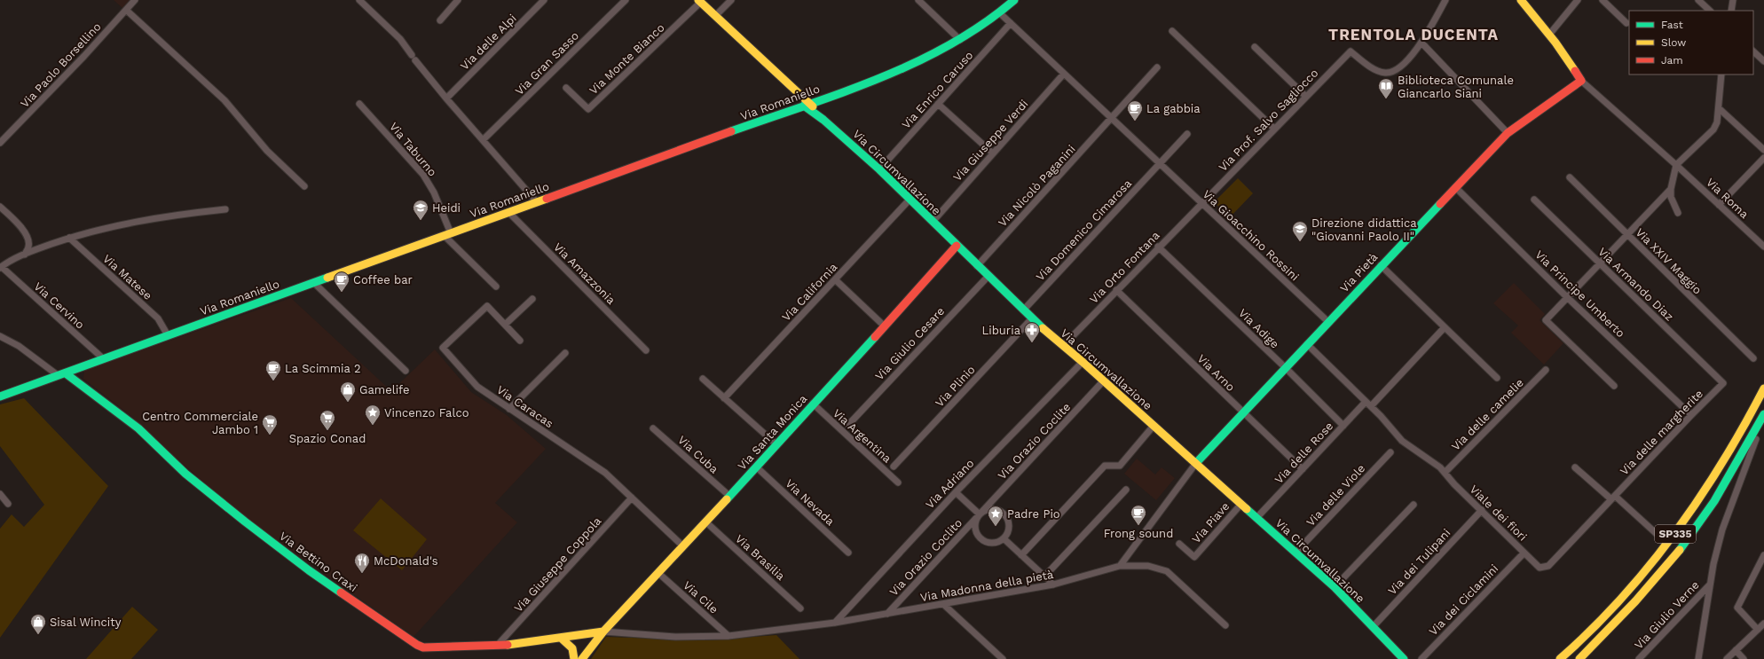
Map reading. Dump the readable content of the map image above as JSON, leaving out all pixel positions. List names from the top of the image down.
{
  "streets": {
    "main road": [
      "Via Romaniello",
      "Via Circumvallazione",
      "Via Pietà",
      "Via Santa Monica",
      "SP335",
      "Via Bettino Craxi"
    ],
    "street": [
      "Via delle Alpi",
      "Via Monte Bianco",
      "Via Gran Sasso",
      "Via Paolo Borsellino",
      "Via Enrico Caruso",
      "Via Prof. Salvo Sagliocco",
      "Via Giuseppe Verdi",
      "Via Taburno",
      "Via Nicolò Paganini",
      "Via Roma",
      "Via Domenico Cimarosa",
      "Via Gioacchino Rossini",
      "Via XXIV Maggio",
      "Via Orto Fontana",
      "Via Amazzonia",
      "Via Matese",
      "Via Armando Diaz",
      "Via California",
      "Via Principe Umberto",
      "Via Cervino",
      "Via Adige",
      "Via Giulio Cesare",
      "Via Arno",
      "Via Plinio",
      "Via Caracas",
      "Via delle camelie",
      "Via delle margherite",
      "Via Argentina",
      "Via Orazio Coclite",
      "Via delle Rose",
      "Via Cuba",
      "Via Adriano",
      "Via delle Viole",
      "Via Nevada",
      "Viale dei fiori",
      "Via Piave",
      "Via Brasilia",
      "Via Orazio Coclito",
      "Via dei Tulipani",
      "Via Giuseppe Coppola",
      "Via Madonna della pietà",
      "Via Cile",
      "Via dei Ciclamini",
      "Via Giulio Verne"
    ]
  },
  "crossings": [
    ["Via Monte Bianco", "Via Circumvallazione"],
    ["Via Enrico Caruso", "Via Circumvallazione"],
    ["Via Enrico Caruso", "Via Gioacchino Rossini"],
    ["Via Romaniello", "Via Taburno"],
    ["Via Romaniello", "Via Circumvallazione"],
    ["Via Romaniello", "Via Gioacchino Rossini"],
    ["Via Romaniello", "Via Amazzonia"],
    ["Via Romaniello", "Via Matese"],
    ["Via Romaniello", "Via Cervino"],
    ["Via Romaniello", "Via Bettino Craxi"],
    ["Via Prof. Salvo Sagliocco", "Via Gioacchino Rossini"],
    ["Via Prof. Salvo Sagliocco", "Via Orto Fontana"],
    ["Via Giuseppe Verdi", "Via Circumvallazione"],
    ["Via Giuseppe Verdi", "Via Gioacchino Rossini"],
    ["Via Circumvallazione", "Via Nicolò Paganini"],
    ["Via Circumvallazione", "Via Domenico Cimarosa"],
    ["Via Circumvallazione", "Via Orto Fontana"],
    ["Via Circumvallazione", "Via Pietà"],
    ["Via Circumvallazione", "Via California"],
    ["Via Circumvallazione", "Via Giulio Cesare"],
    ["Via Circumvallazione", "Via Plinio"],
    ["Via Circumvallazione", "Via Santa Monica"],
    ["Via Circumvallazione", "Via Orazio Coclite"],
    ["Via Circumvallazione", "Via delle Rose"],
    ["Via Circumvallazione", "Via Adriano"],
    ["Via Circumvallazione", "Via delle Viole"],
    ["Via Circumvallazione", "Via Piave"],
    ["Via Circumvallazione", "Via dei Tulipani"],
    ["Via Nicolò Paganini", "Via Gioacchino Rossini"],
    ["Via Roma", "Via Pietà"],
    ["Via Domenico Cimarosa", "Via Gioacchino Rossini"],
    ["Via Gioacchino Rossini", "Via Orto Fontana"],
    ["Via Gioacchino Rossini", "Via Pietà"],
    ["Via Orto Fontana", "Via Adige"],
    ["Via Orto Fontana", "Via Arno"],
    ["Via Pietà", "Via Principe Umberto"],
    ["Via Pietà", "Via Adige"],
    ["Via Pietà", "Via Arno"],
    ["Via Armando Diaz", "Via delle margherite"],
    ["Via Principe Umberto", "Via delle margherite"],
    ["Via Adige", "Via delle Rose"],
    ["Via Arno", "Via delle Rose"],
    ["Via Caracas", "Via Santa Monica"],
    ["Via Caracas", "Via Giuseppe Coppola"],
    ["Via delle camelie", "Viale dei fiori"],
    ["Via Santa Monica", "Via Argentina"],
    ["Via Santa Monica", "Via Cuba"],
    ["Via Santa Monica", "Via Nevada"],
    ["Via Santa Monica", "Via Brasilia"],
    ["Via Santa Monica", "Via Bettino Craxi"],
    ["Via Santa Monica", "Via Madonna della pietà"],
    ["Via Santa Monica", "Via Cile"],
    ["Via delle margherite", "Viale dei fiori"],
    ["Via Orazio Coclite", "Via Orazio Coclito"],
    ["Via delle Rose", "Viale dei fiori"],
    ["Via Adriano", "Via Madonna della pietà"],
    ["Viale dei fiori", "Via dei Tulipani"],
    ["Via Orazio Coclito", "Via Madonna della pietà"],
    ["Via Bettino Craxi", "Via Giuseppe Coppola"],
    ["Via Bettino Craxi", "Via Madonna della pietà"],
    ["Via Madonna della pietà", "Via Cile"]
  ],
  "districts": ["TRENTOLA DUCENTA"],
  "places": {
    "library": ["Biblioteca Comunale Giancarlo Siani"],
    "cafe": [
      "La gabbia",
      "Coffee bar",
      "La Scimmia 2",
      "Frong sound"
    ],
    "school or university": ["Heidi", "Direzione didattica \"Giovanni Paolo II\""],
    "pharmacy": ["Liburia"],
    "shop": ["Gamelife", "Sisal Wincity"],
    "place": ["Vincenzo Falco", "Padre Pio"],
    "supermarket": ["Spazio Conad", "Centro Commerciale Jambo 1"],
    "restaurant": ["McDonald's"]
  },
  "legend": ["Fast", "Slow", "Jam"]
}
